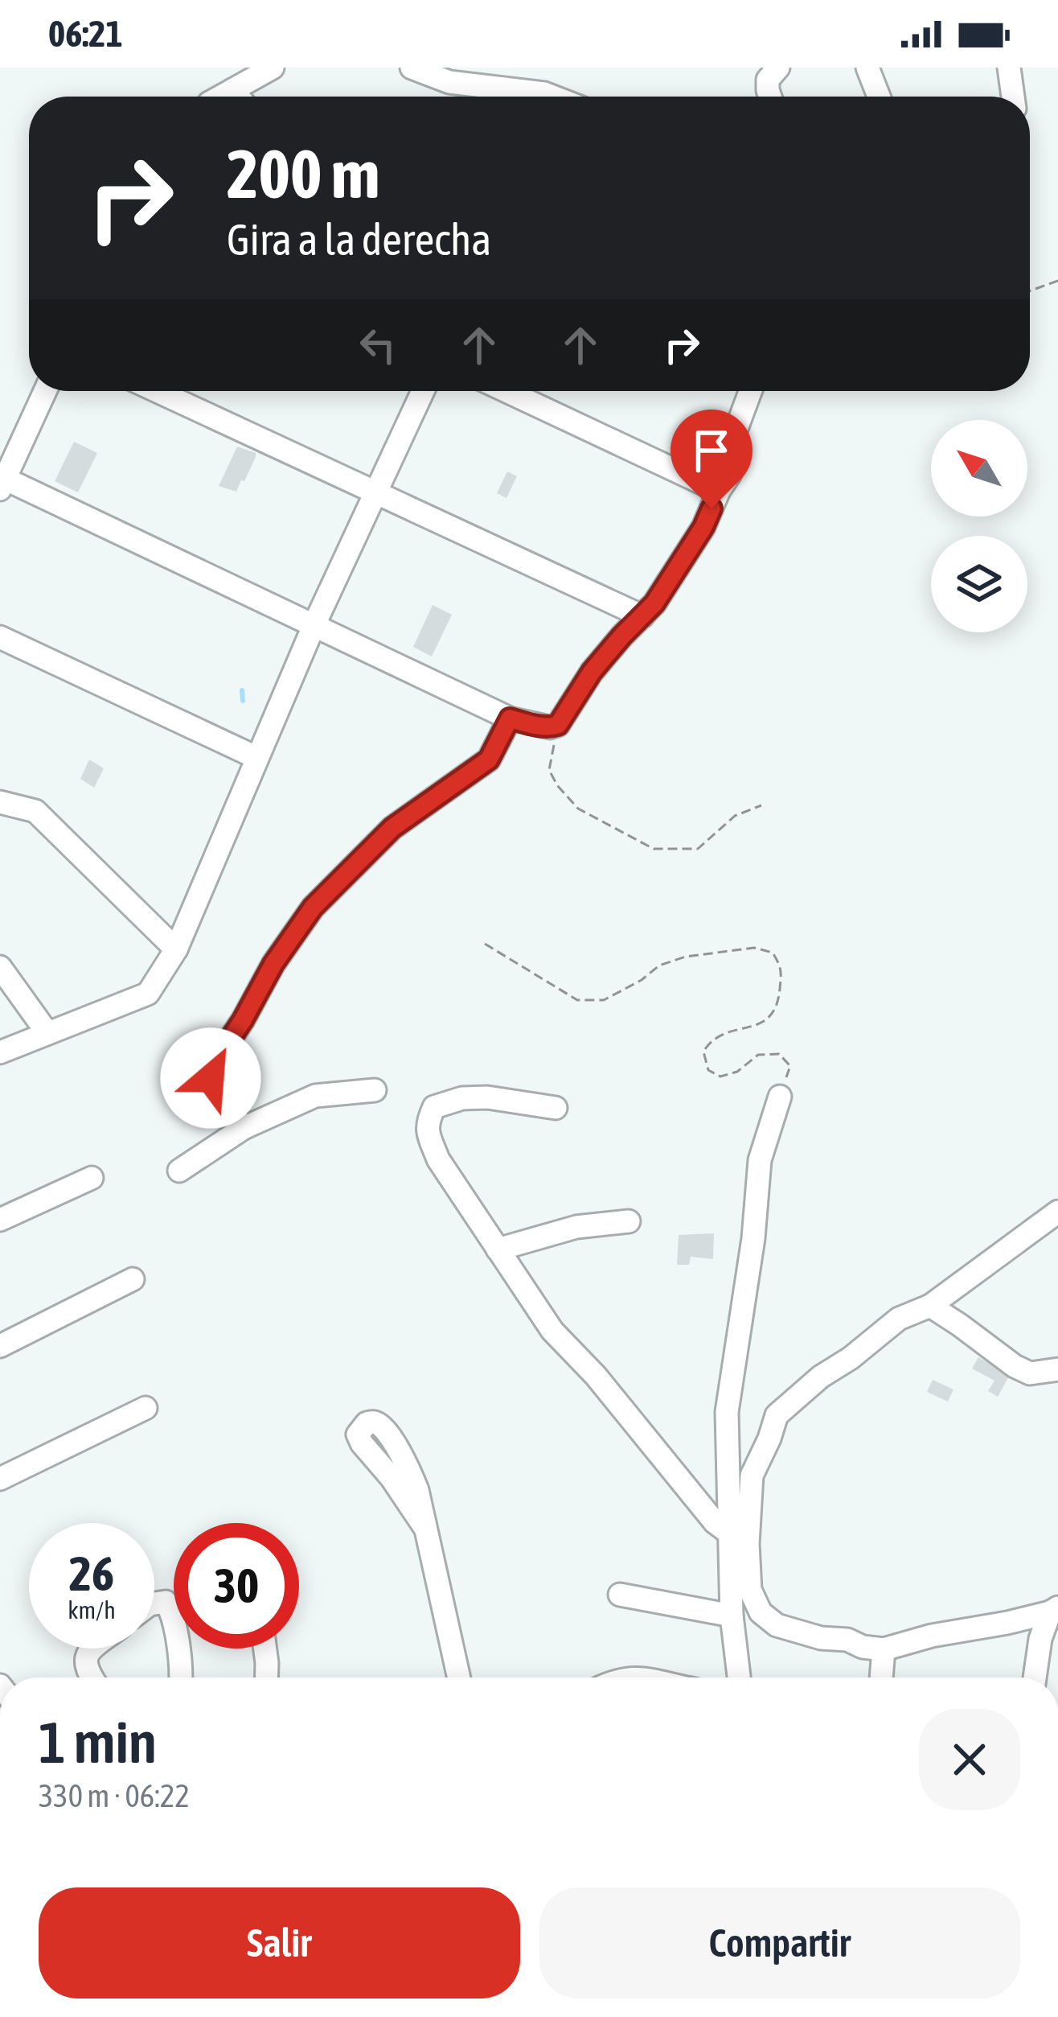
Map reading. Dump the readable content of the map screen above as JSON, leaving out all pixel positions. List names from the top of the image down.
{
  "north": "top left",
  "page": {
    "status": "06:21",
    "turn": ["200 m", "Gira a la derecha"],
    "speed": "26 km/h",
    "limit": "30",
    "heading": ["1 min", "330 m · 06:22"],
    "buttons": ["Salir", "Compartir"]
  }
}
